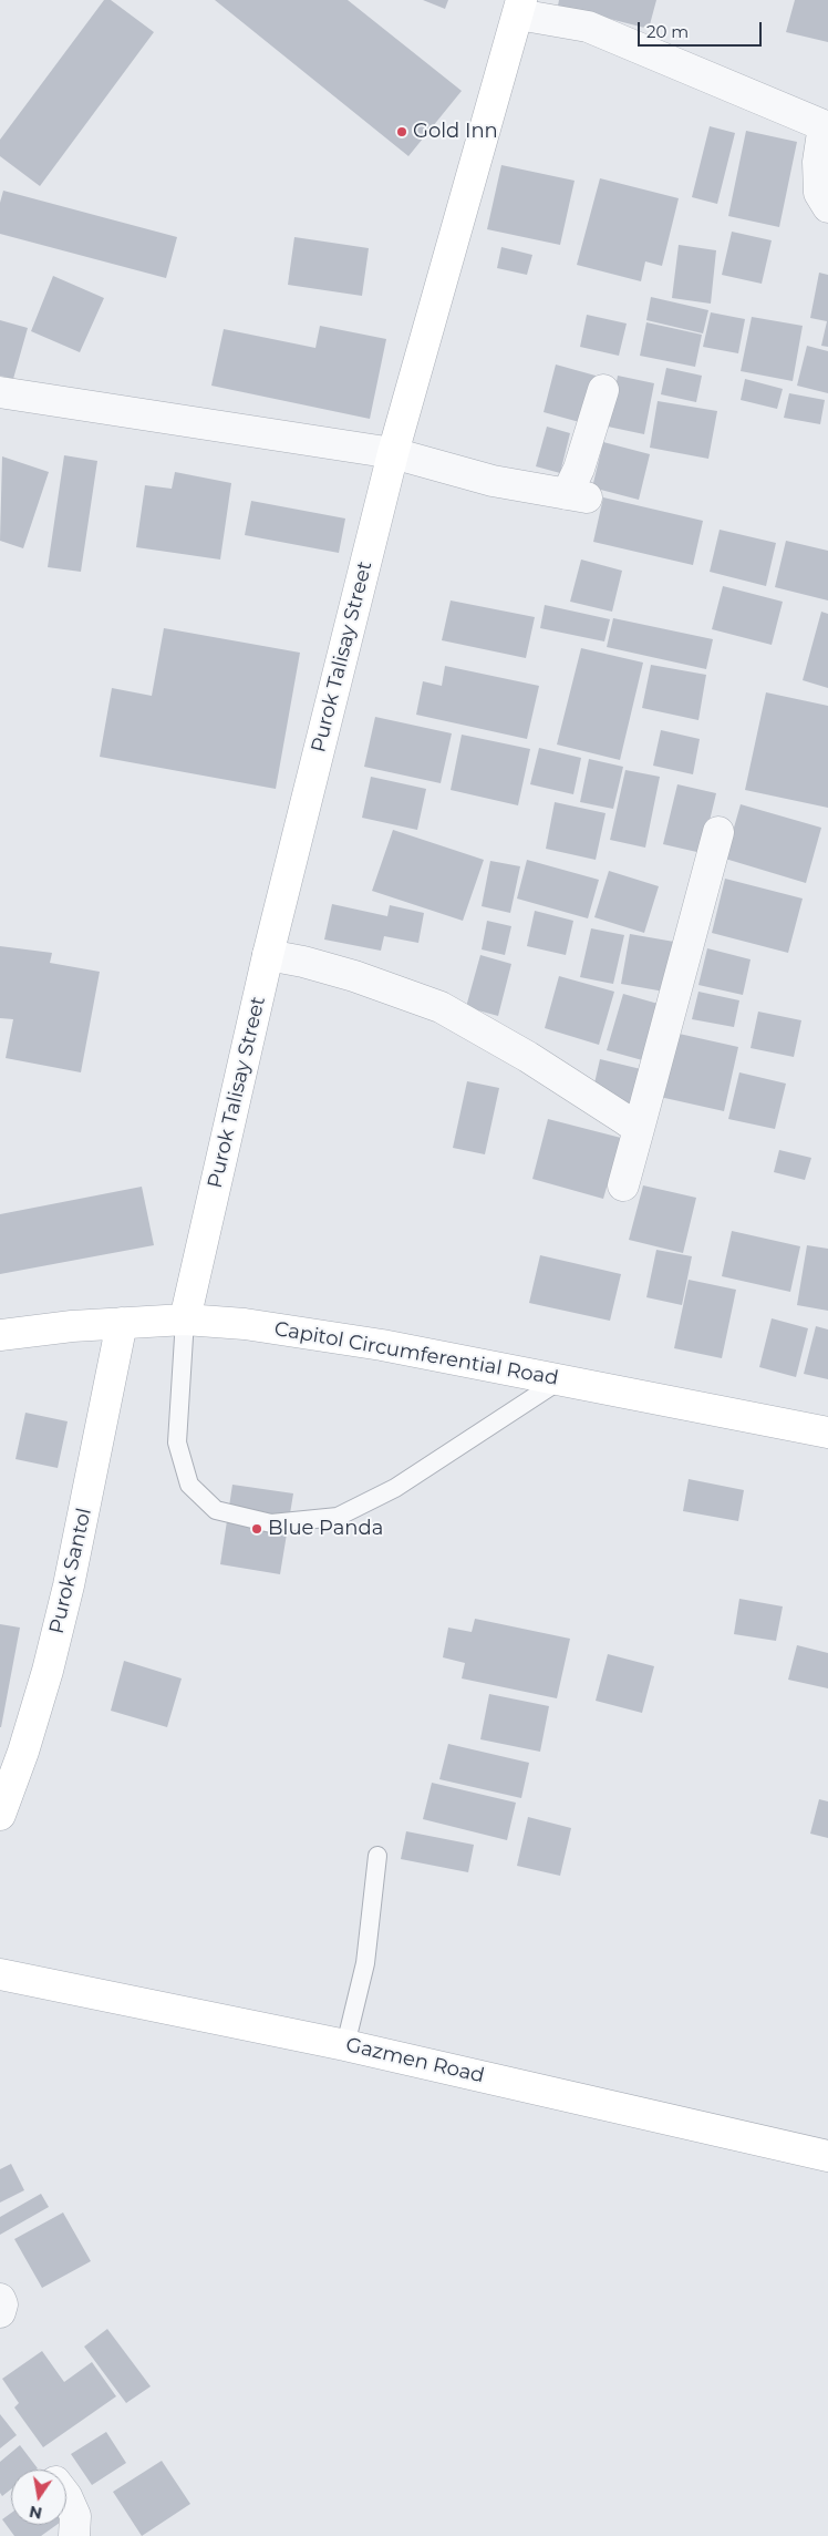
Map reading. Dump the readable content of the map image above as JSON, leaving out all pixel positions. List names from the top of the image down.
{
  "streets": {
    "street": [
      "Purok Talisay Street",
      "Capitol Circumferential Road",
      "Purok Santol",
      "Gazmen Road"
    ]
  },
  "crossings": [
    ["Purok Talisay Street", "Capitol Circumferential Road"],
    ["Capitol Circumferential Road", "Purok Santol"]
  ],
  "places": ["Gold Inn", "Blue Panda"],
  "scale_bar": "20 m",
  "north": "bottom"
}
